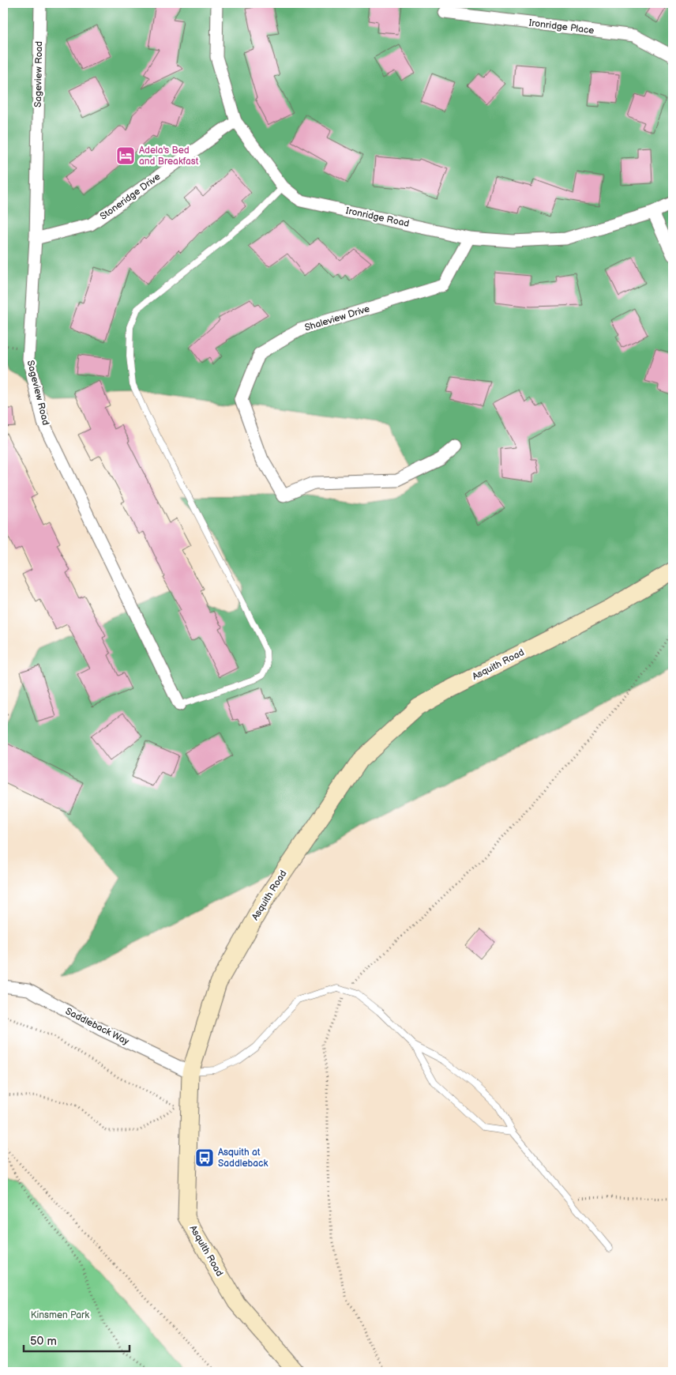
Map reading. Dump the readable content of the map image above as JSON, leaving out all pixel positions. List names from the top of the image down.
{
  "streets": {
    "street": [
      "Ironridge Place",
      "Sageview Road",
      "Stoneridge Drive",
      "Ironridge Road",
      "Shaleview Drive",
      "Asquith Road",
      "Saddleback Way"
    ]
  },
  "crossings": [
    ["Sageview Road", "Stoneridge Drive"],
    ["Stoneridge Drive", "Ironridge Road"],
    ["Ironridge Road", "Shaleview Drive"],
    ["Asquith Road", "Saddleback Way"]
  ],
  "parks": ["Kinsmen Park"],
  "places": {
    "hotel": ["Adela's Bed and Breakfast"],
    "bus stop": ["Asquith at Saddleback"]
  },
  "scale_bar": "50 m"
}
